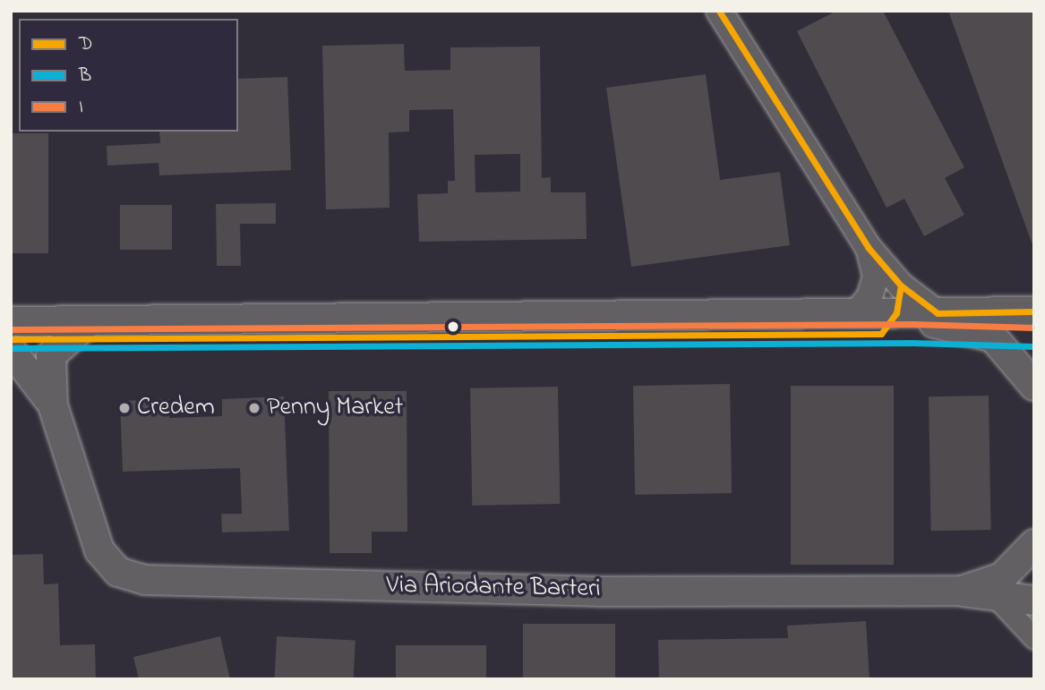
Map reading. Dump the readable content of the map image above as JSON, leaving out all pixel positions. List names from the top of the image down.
{
  "streets": {
    "main road": ["Via Ariodante Barteri"]
  },
  "places": ["Credem", "Penny Market"],
  "lines": ["transit line D", "transit line I", "transit line B"],
  "legend": ["D", "B", "I"]
}
